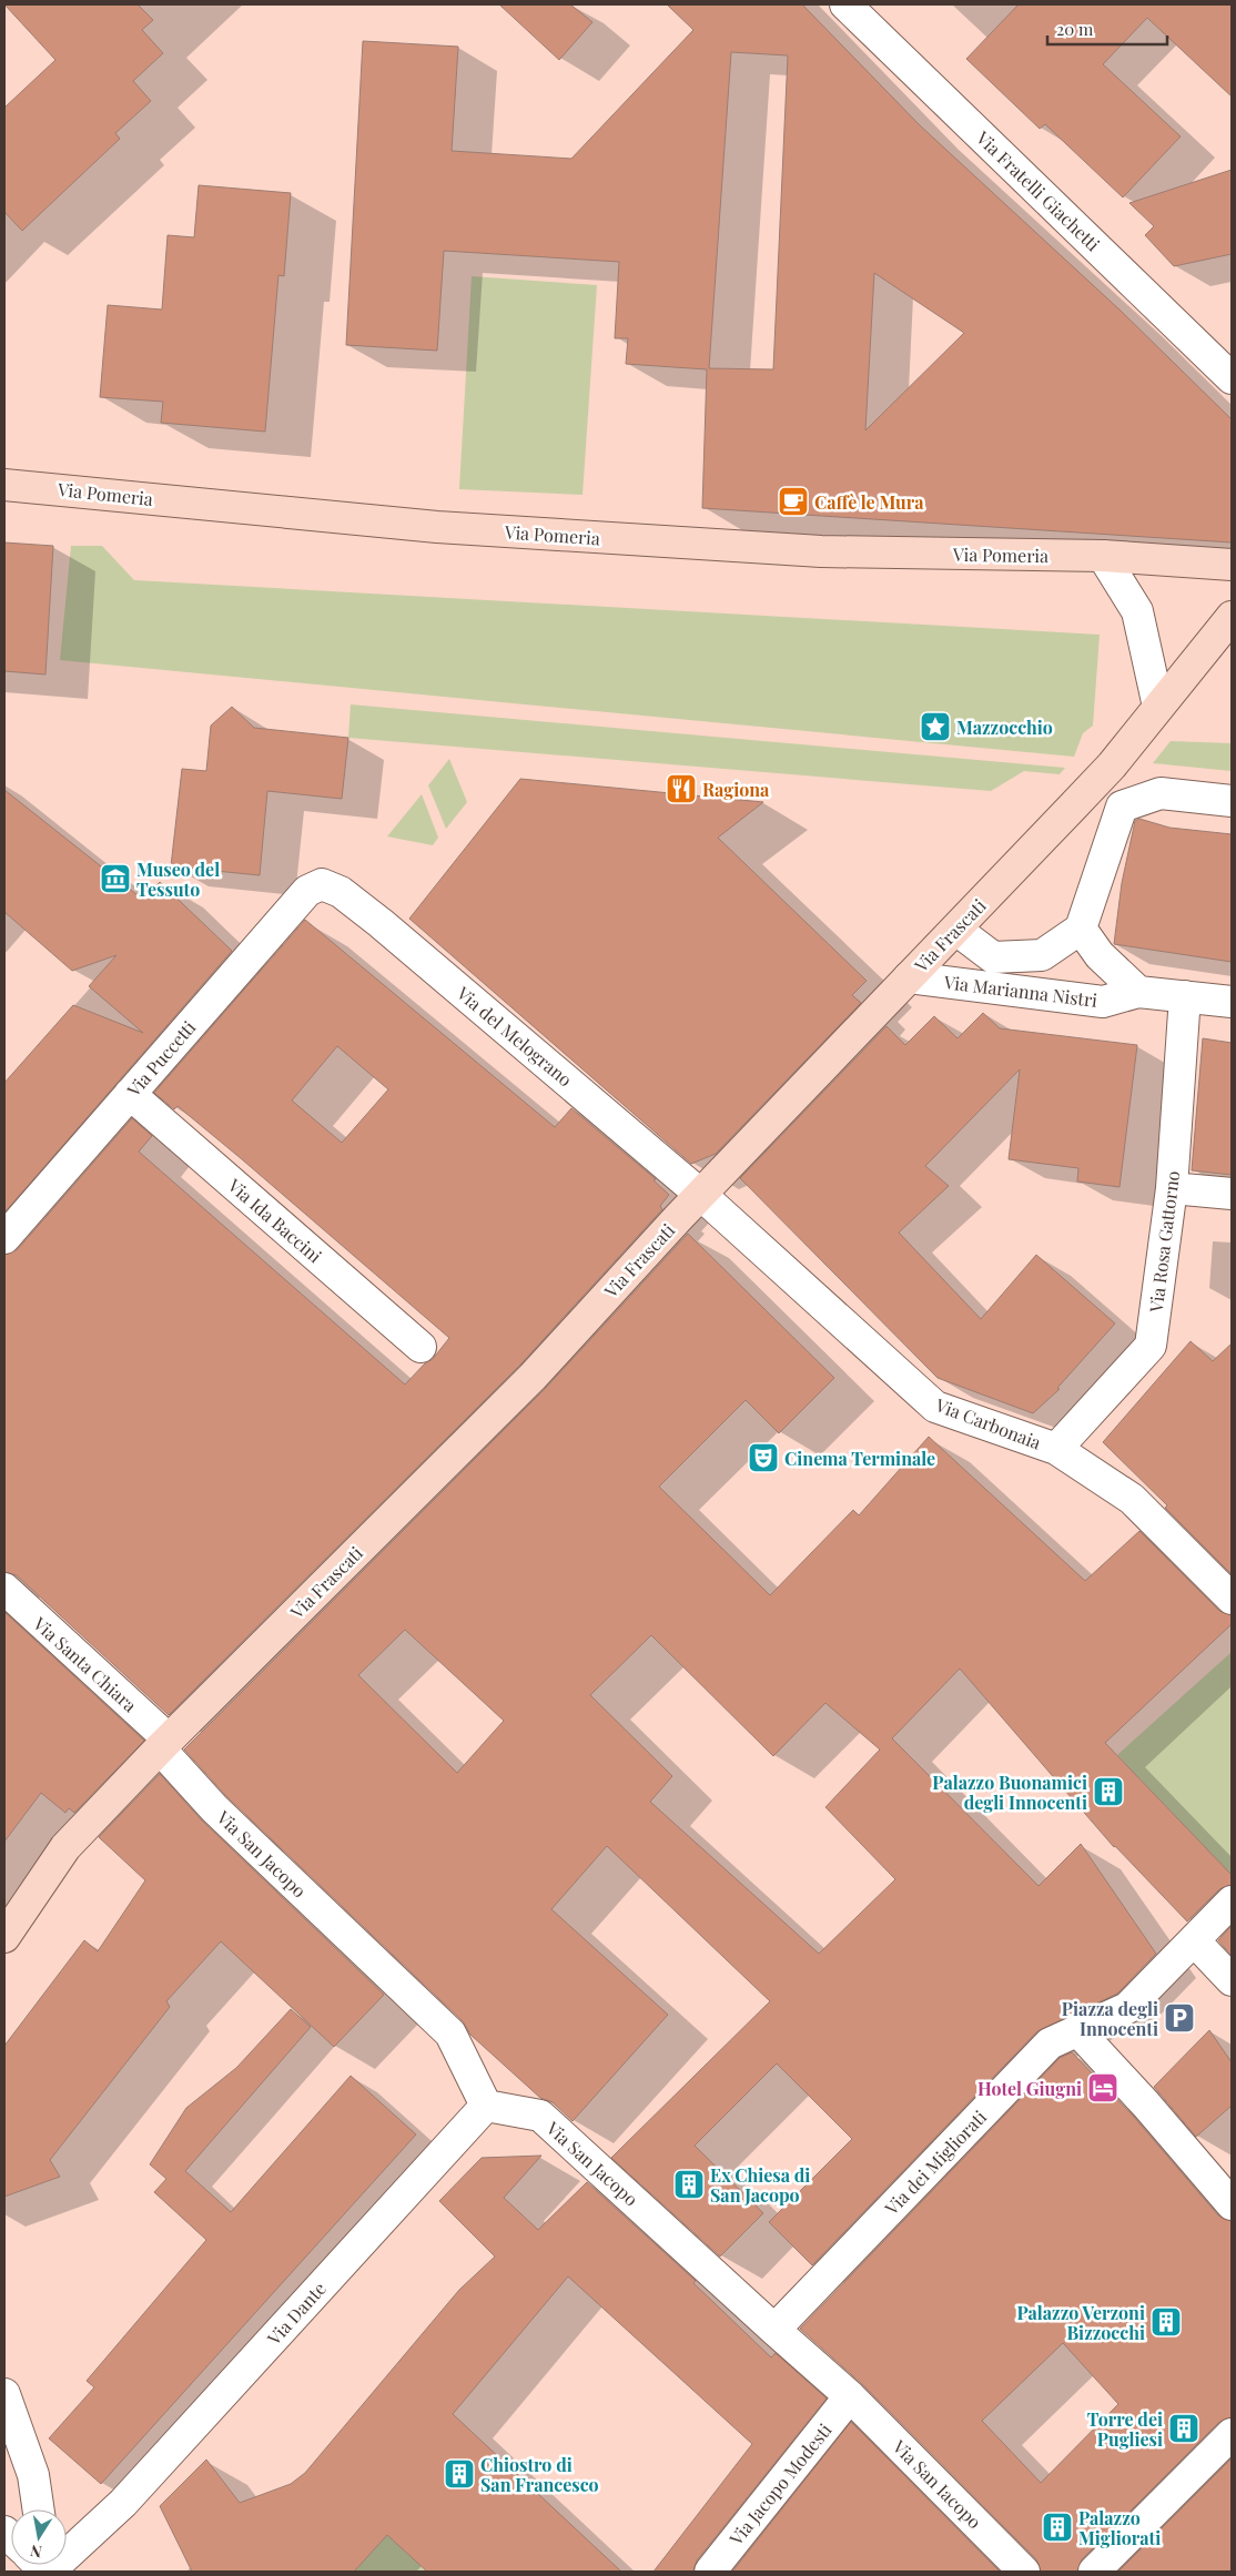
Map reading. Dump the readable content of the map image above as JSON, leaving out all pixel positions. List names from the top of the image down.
{
  "streets": {
    "street": [
      "Via Fratelli Giachetti",
      "Via Pomeria",
      "Via Frascati",
      "Via Marianna Nistri",
      "Via del Melograno",
      "Via Puccetti",
      "Via Ida Baccini",
      "Via Rosa Gattorno",
      "Via Carbonaia",
      "Via Santa Chiara",
      "Via San Jacopo",
      "Via dei Migliorati",
      "Via Dante",
      "Via Jacopo Modesti",
      "Via San Iacopo"
    ]
  },
  "crossings": [
    ["Via Frascati", "Via Marianna Nistri"],
    ["Via Frascati", "Via del Melograno"],
    ["Via Frascati", "Via Carbonaia"],
    ["Via Frascati", "Via Santa Chiara"],
    ["Via Frascati", "Via San Jacopo"],
    ["Via Marianna Nistri", "Via Rosa Gattorno"],
    ["Via del Melograno", "Via Puccetti"],
    ["Via del Melograno", "Via Carbonaia"],
    ["Via Puccetti", "Via Ida Baccini"],
    ["Via Rosa Gattorno", "Via Carbonaia"],
    ["Via Santa Chiara", "Via San Jacopo"],
    ["Via San Jacopo", "Via dei Migliorati"],
    ["Via San Jacopo", "Via Dante"],
    ["Via San Jacopo", "Via Jacopo Modesti"],
    ["Via San Jacopo", "Via San Iacopo"],
    ["Via Jacopo Modesti", "Via San Iacopo"]
  ],
  "places": {
    "cafe": ["Caffè le Mura"],
    "place": ["Mazzocchio"],
    "restaurant": ["Ragiona"],
    "museum": ["Museo del Tessuto"],
    "theatre": ["Cinema Terminale"],
    "building": [
      "Palazzo Buonamici degli Innocenti",
      "Ex Chiesa di San Jacopo",
      "Palazzo Verzoni Bizzocchi",
      "Torre dei Pugliesi",
      "Chiostro di San Francesco",
      "Palazzo Migliorati"
    ],
    "parking": ["Piazza degli Innocenti"],
    "hotel": ["Hotel Giugni"]
  },
  "scale_bar": "20 m",
  "north": "bottom"
}
